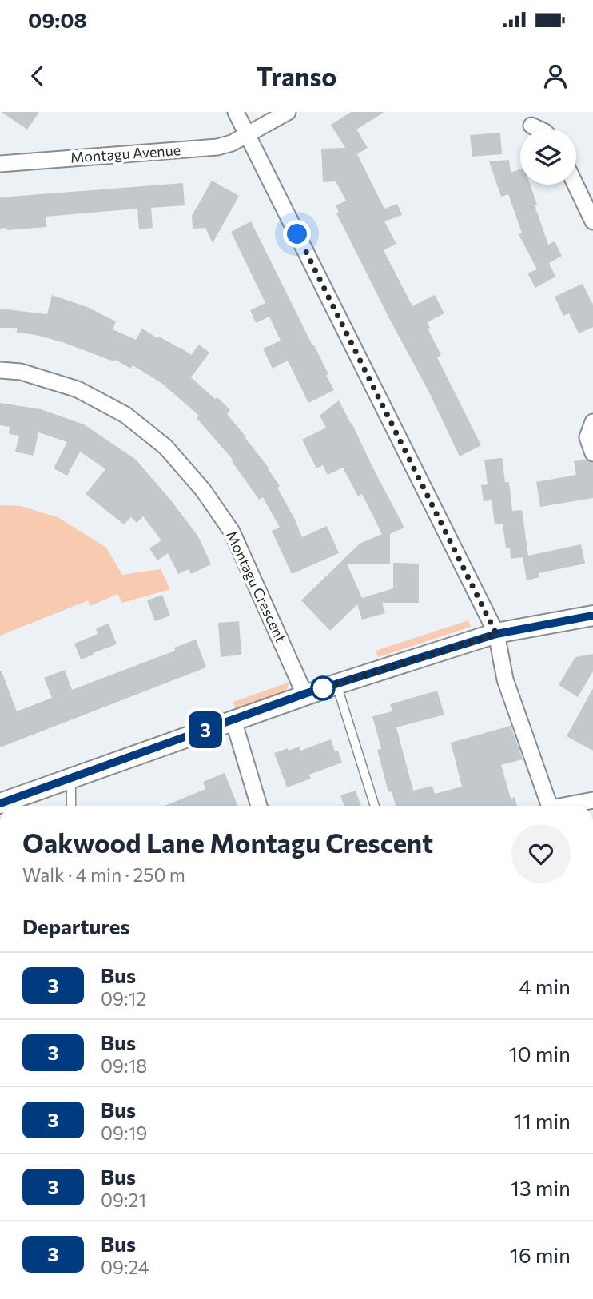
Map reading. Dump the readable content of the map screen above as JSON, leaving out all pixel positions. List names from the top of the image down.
{
  "streets": {
    "street": ["Montagu Avenue", "Montagu Crescent"]
  },
  "lines": ["bus line 3"],
  "page": {
    "status": "09:08",
    "header": "Transo",
    "on_map": "3",
    "heading": [
      ["Oakwood Lane Montagu Crescent", "Walk · 4 min · 250 m"],
      "Departures"
    ],
    "list": [
      {
        "mark": "3",
        "name": "Bus",
        "note": "09:12",
        "value": "4 min"
      },
      {
        "mark": "3",
        "name": "Bus",
        "note": "09:18",
        "value": "10 min"
      },
      {
        "mark": "3",
        "name": "Bus",
        "note": "09:19",
        "value": "11 min"
      },
      {
        "mark": "3",
        "name": "Bus",
        "note": "09:21",
        "value": "13 min"
      },
      {
        "mark": "3",
        "name": "Bus",
        "note": "09:24",
        "value": "16 min"
      }
    ]
  }
}
